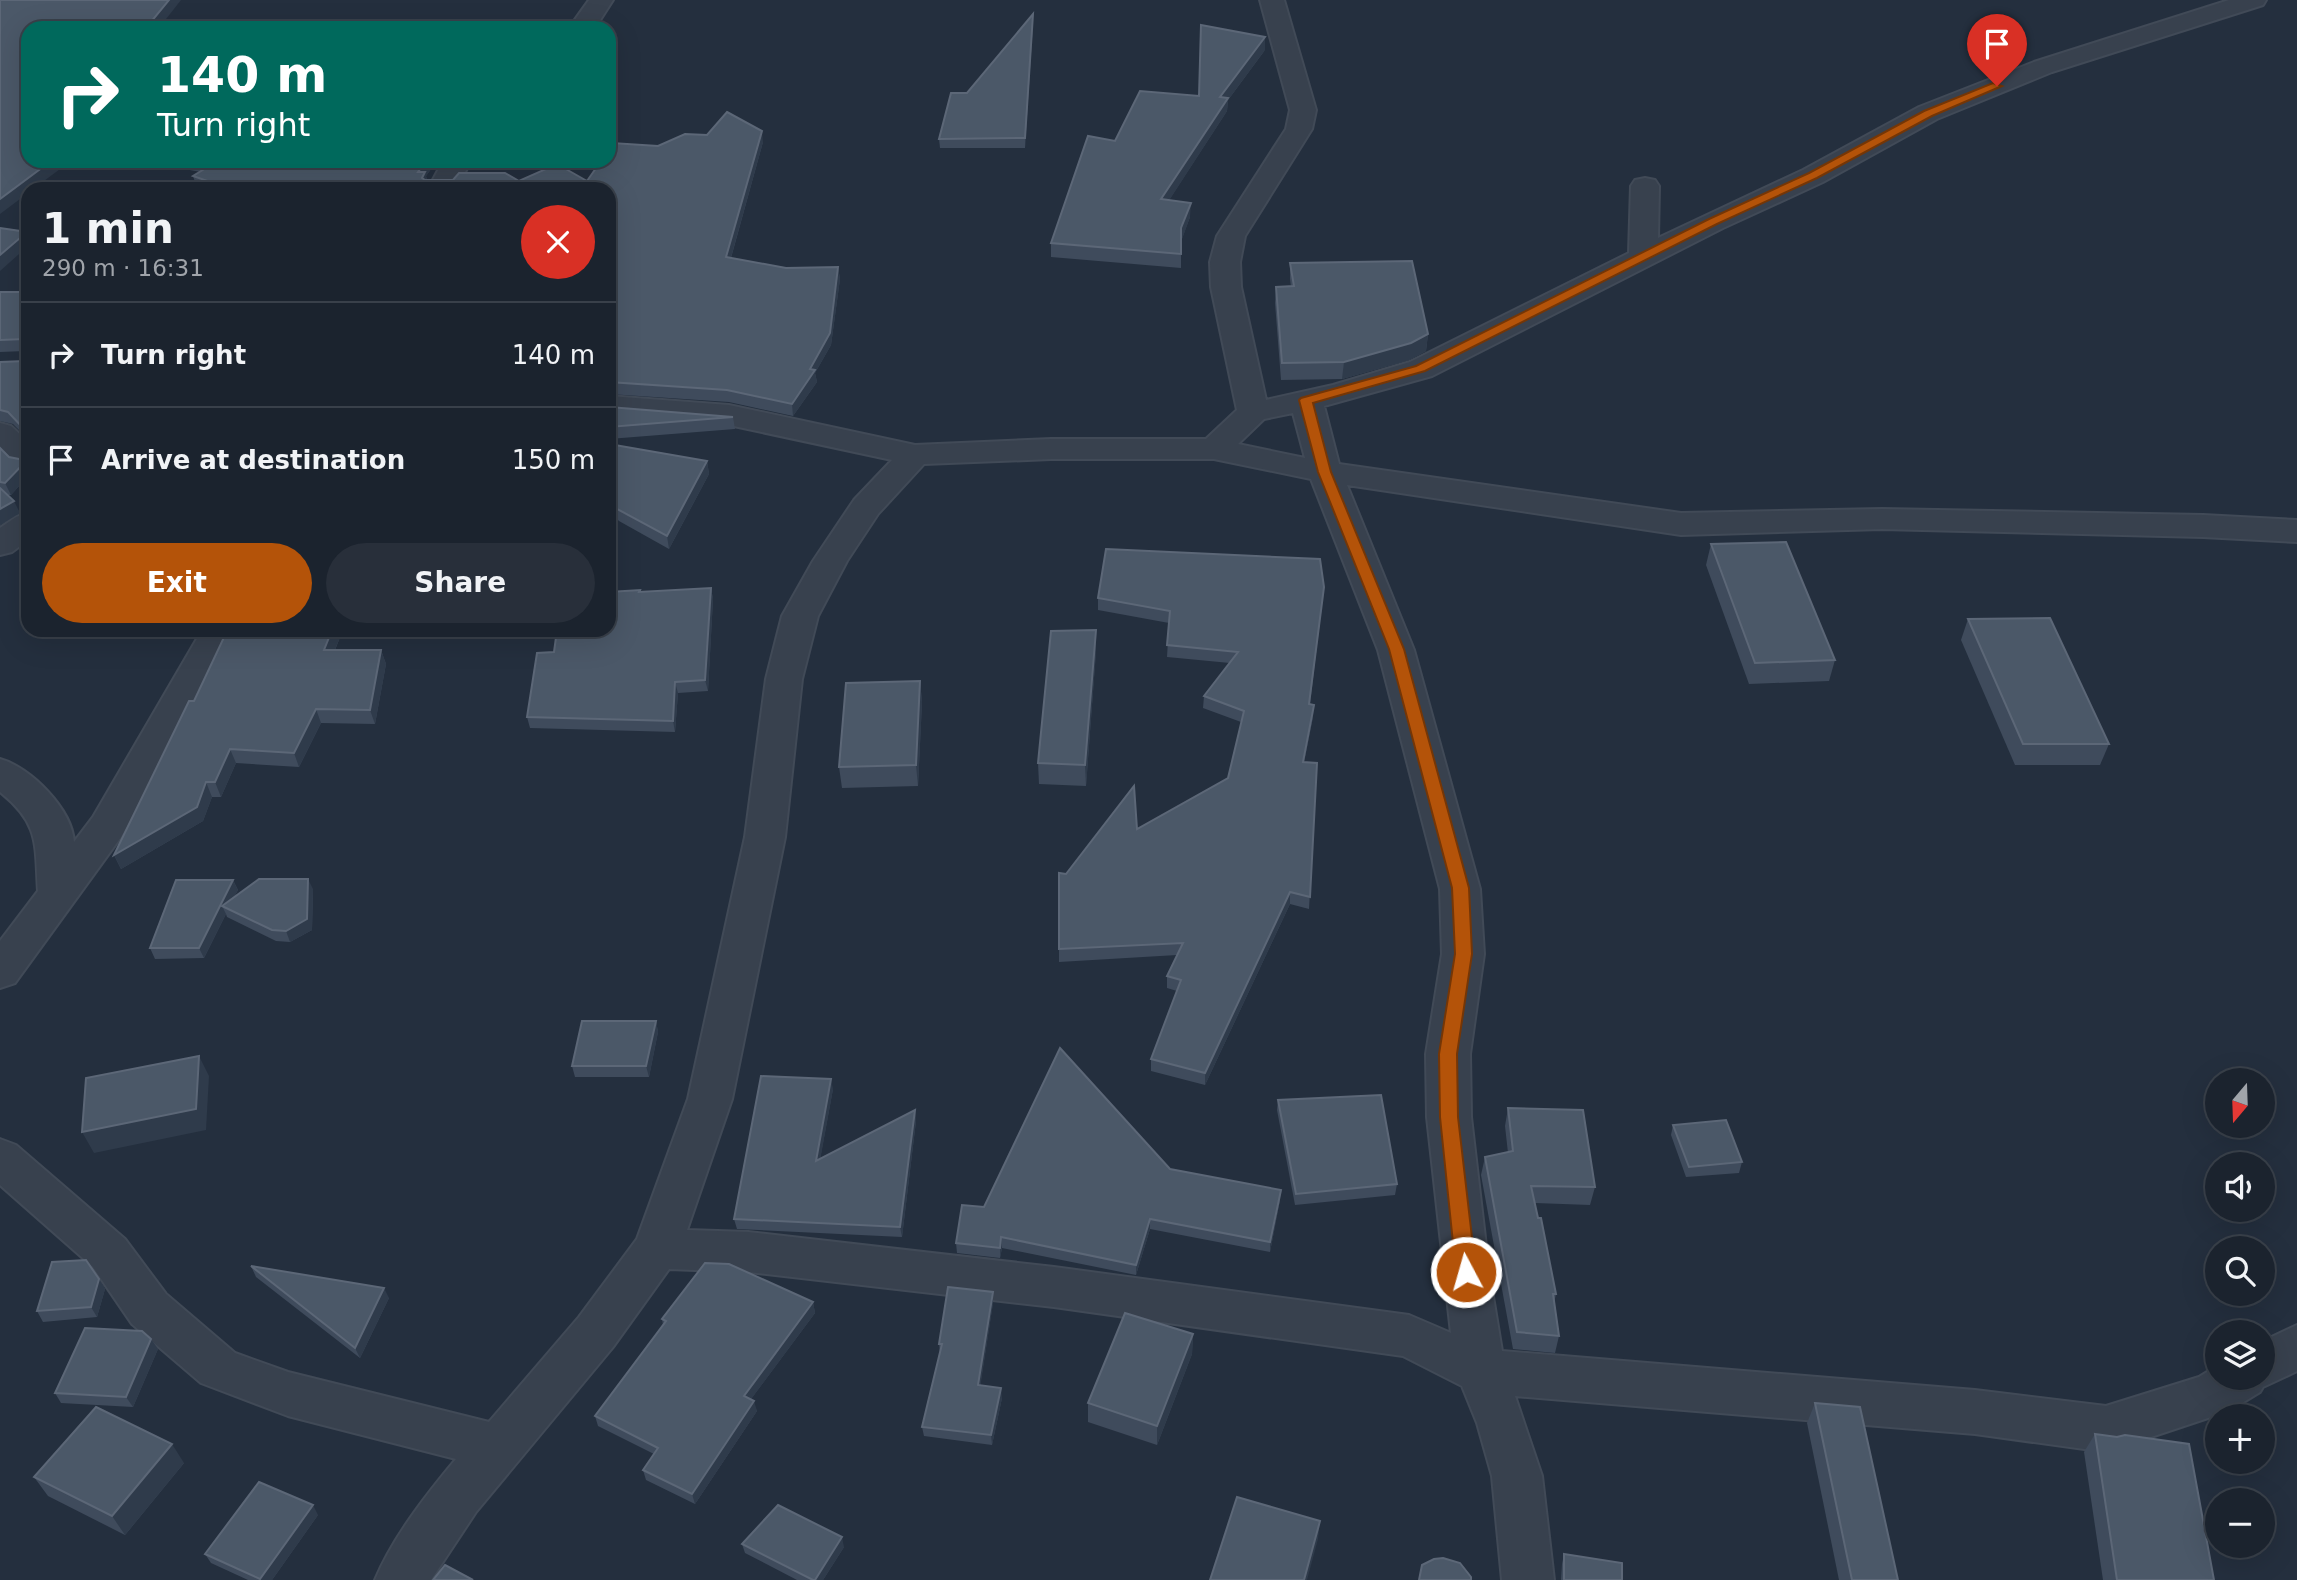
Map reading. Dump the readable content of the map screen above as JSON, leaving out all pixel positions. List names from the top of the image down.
{
  "north": "bottom",
  "page": {
    "turn": ["140 m", "Turn right"],
    "heading": ["1 min", "290 m · 16:31"],
    "list": [
      {
        "name": "Turn right",
        "value": "140 m"
      },
      {
        "name": "Arrive at destination",
        "value": "150 m"
      }
    ],
    "buttons": ["Exit", "Share"],
    "map_buttons": ["+", "−"]
  }
}
